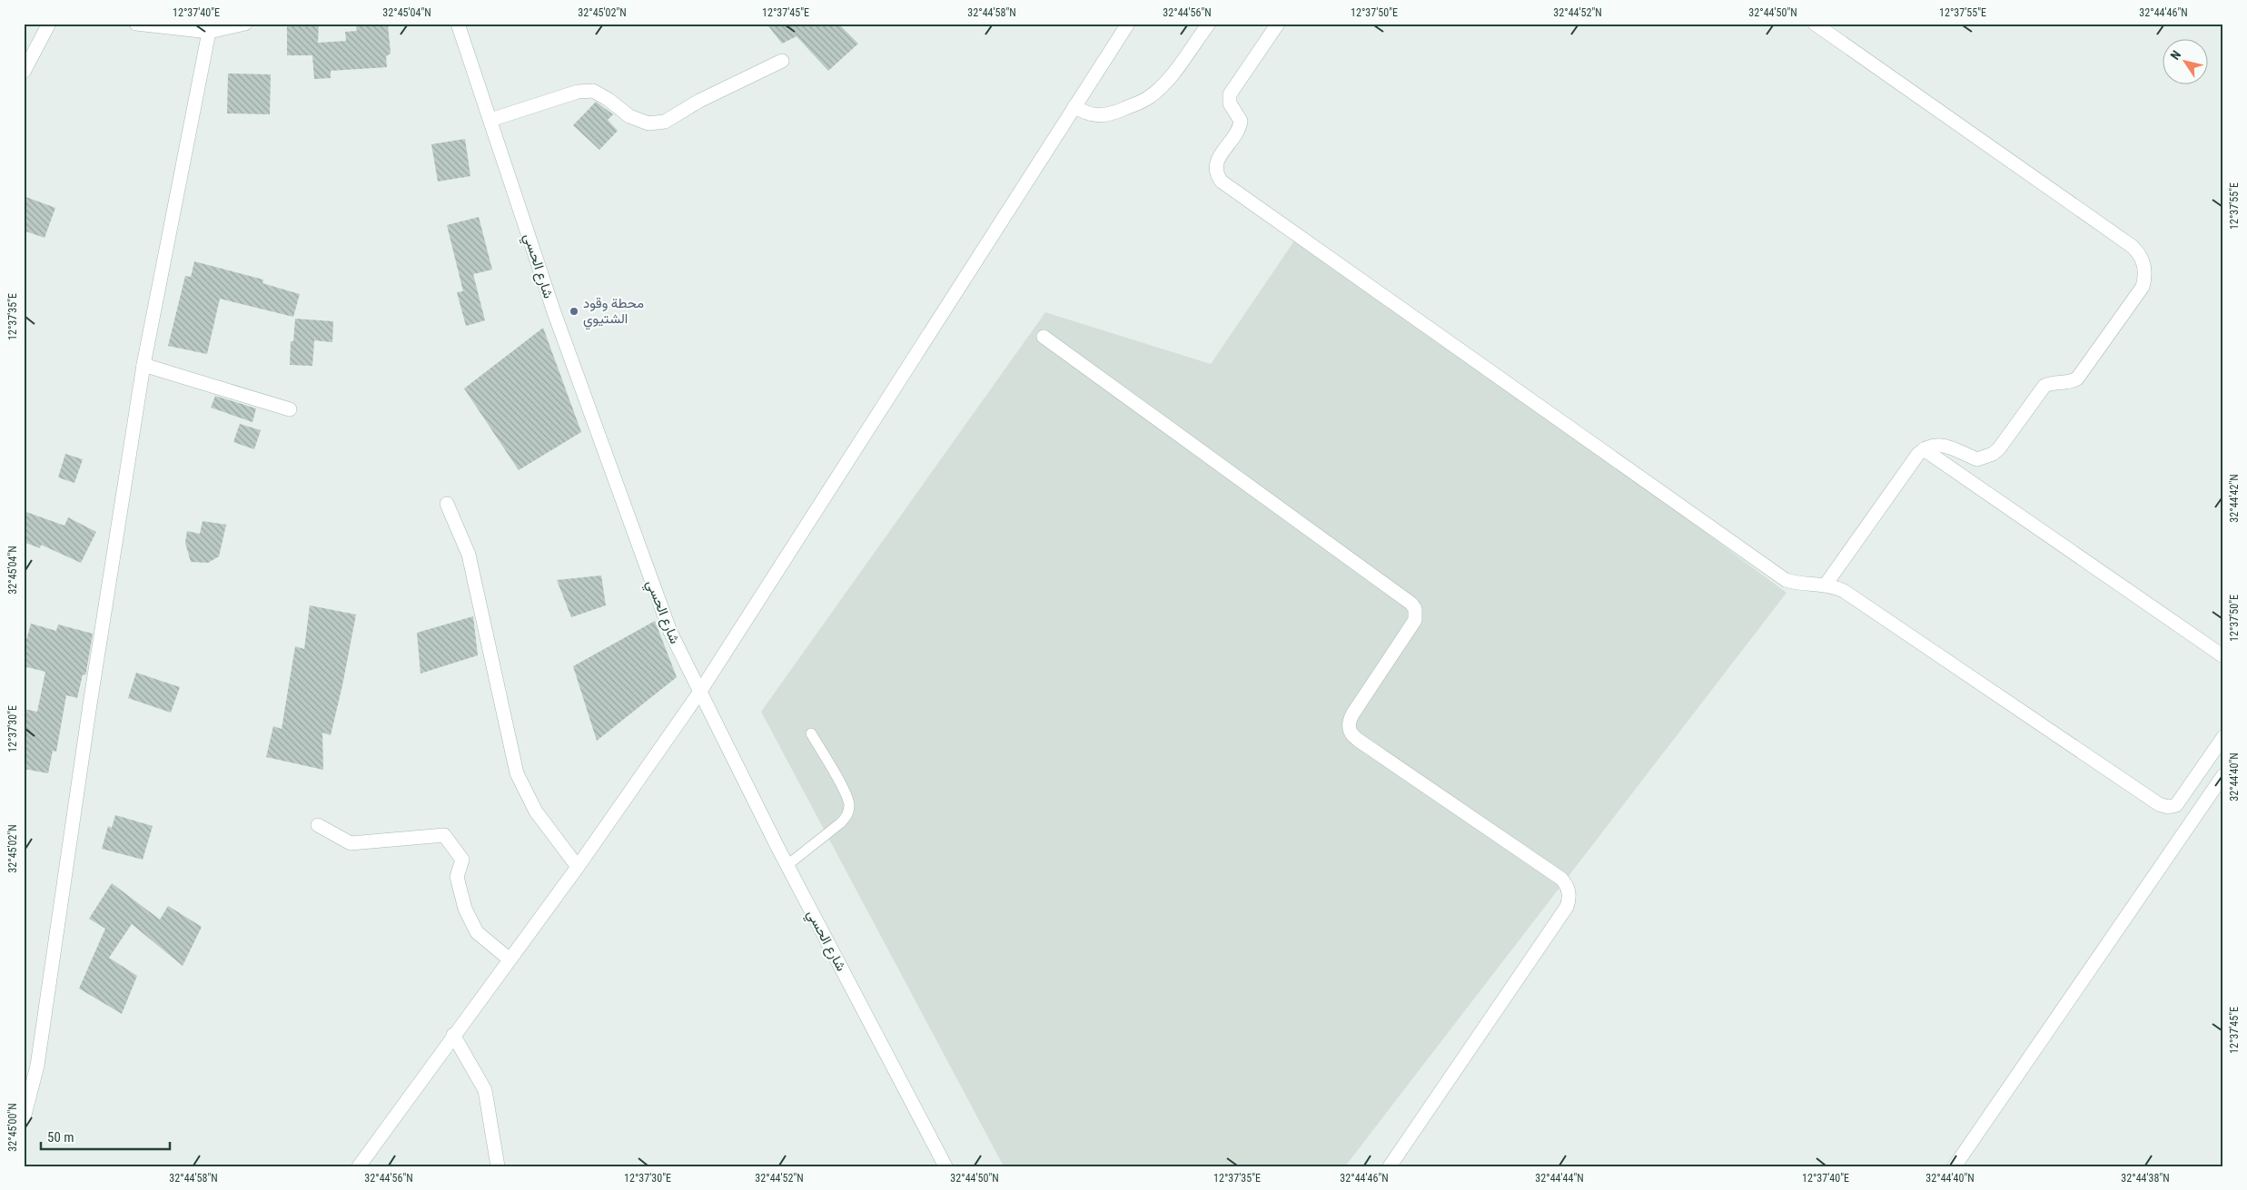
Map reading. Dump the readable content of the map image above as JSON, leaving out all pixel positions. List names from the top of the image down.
{
  "streets": {
    "street": ["شارع الحسي"]
  },
  "places": ["محطة وقود الشتيوي"],
  "scale_bar": "50 m",
  "north": "top left",
  "coordinates": [
    "12°37'40\"E",
    "32°45'04\"N",
    "32°45'02\"N",
    "12°37'45\"E",
    "32°44'58\"N",
    "32°44'56\"N",
    "12°37'50\"E",
    "32°44'52\"N",
    "32°44'50\"N",
    "12°37'55\"E",
    "32°44'46\"N",
    "12°37'35\"E",
    "32°44'42\"N",
    "12°37'30\"E",
    "32°44'40\"N",
    "32°45'00\"N",
    "32°44'44\"N",
    "32°44'38\"N"
  ]
}
